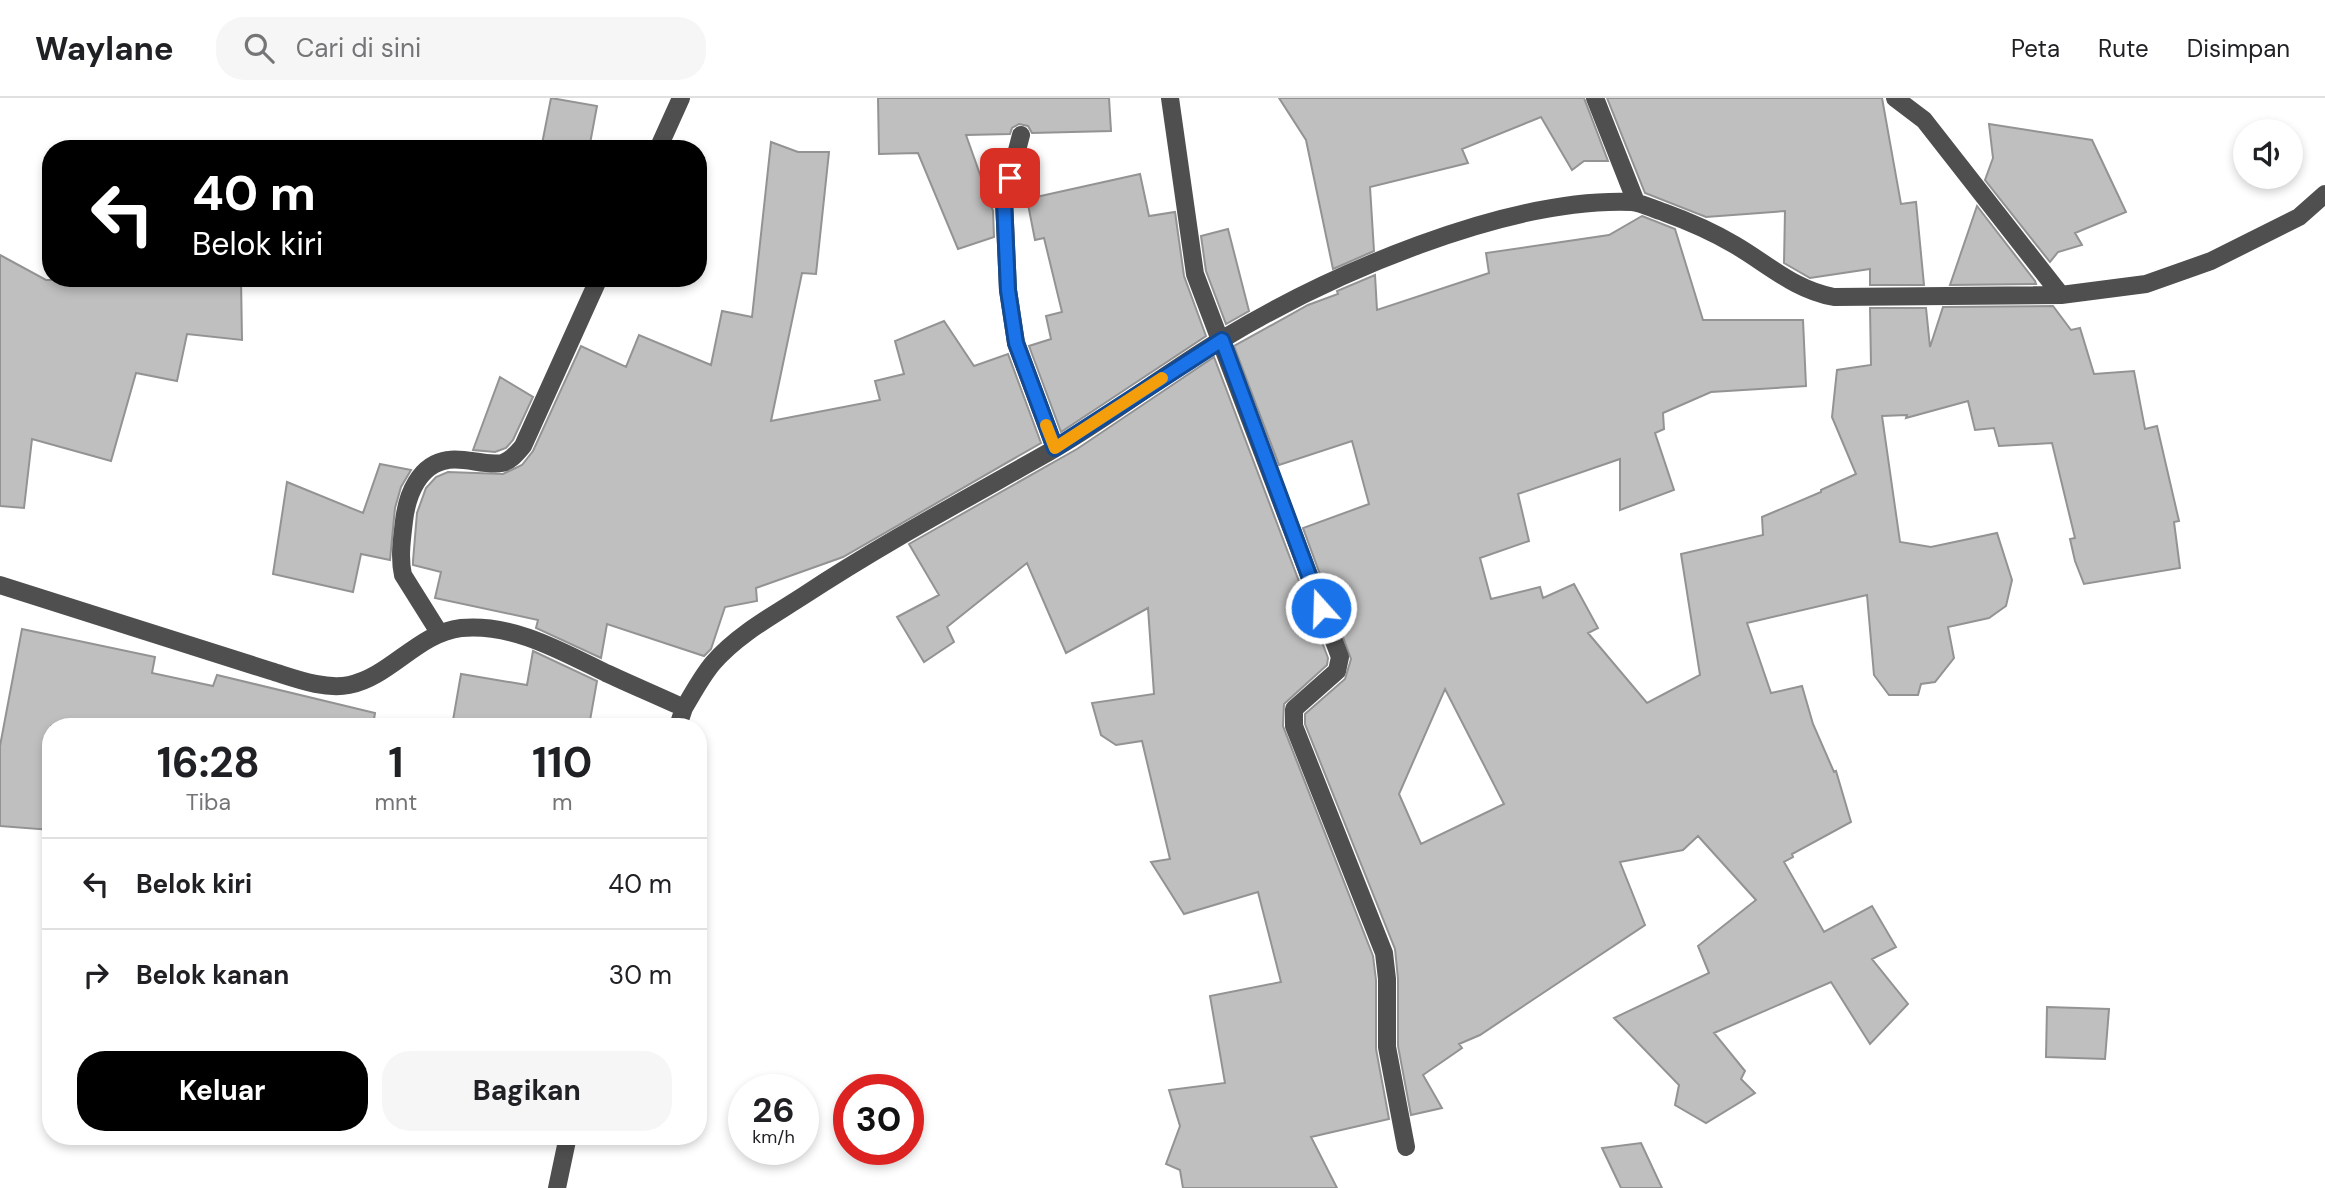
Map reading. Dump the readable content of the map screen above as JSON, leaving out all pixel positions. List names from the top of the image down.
{
  "page": {
    "header": "Waylane",
    "search": "Cari di sini",
    "nav": ["Peta", "Rute", "Disimpan"],
    "turn": ["40 m", "Belok kiri"],
    "eta": [
      "16:28",
      "Tiba",
      "1",
      "mnt",
      "110",
      "m"
    ],
    "list": [
      {
        "name": "Belok kiri",
        "value": "40 m"
      },
      {
        "name": "Belok kanan",
        "value": "30 m"
      }
    ],
    "buttons": ["Keluar", "Bagikan"],
    "speed": "26 km/h",
    "limit": "30"
  }
}
